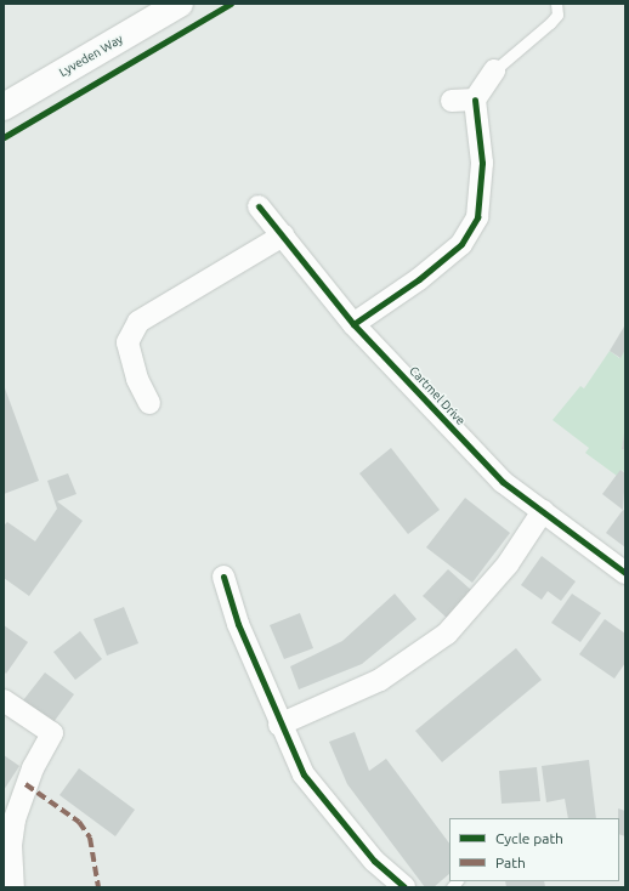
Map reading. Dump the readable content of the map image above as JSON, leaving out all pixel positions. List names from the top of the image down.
{
  "streets": {
    "street": ["Lyveden Way", "Cartmel Drive"]
  },
  "legend": ["Cycle path", "Path"]
}
